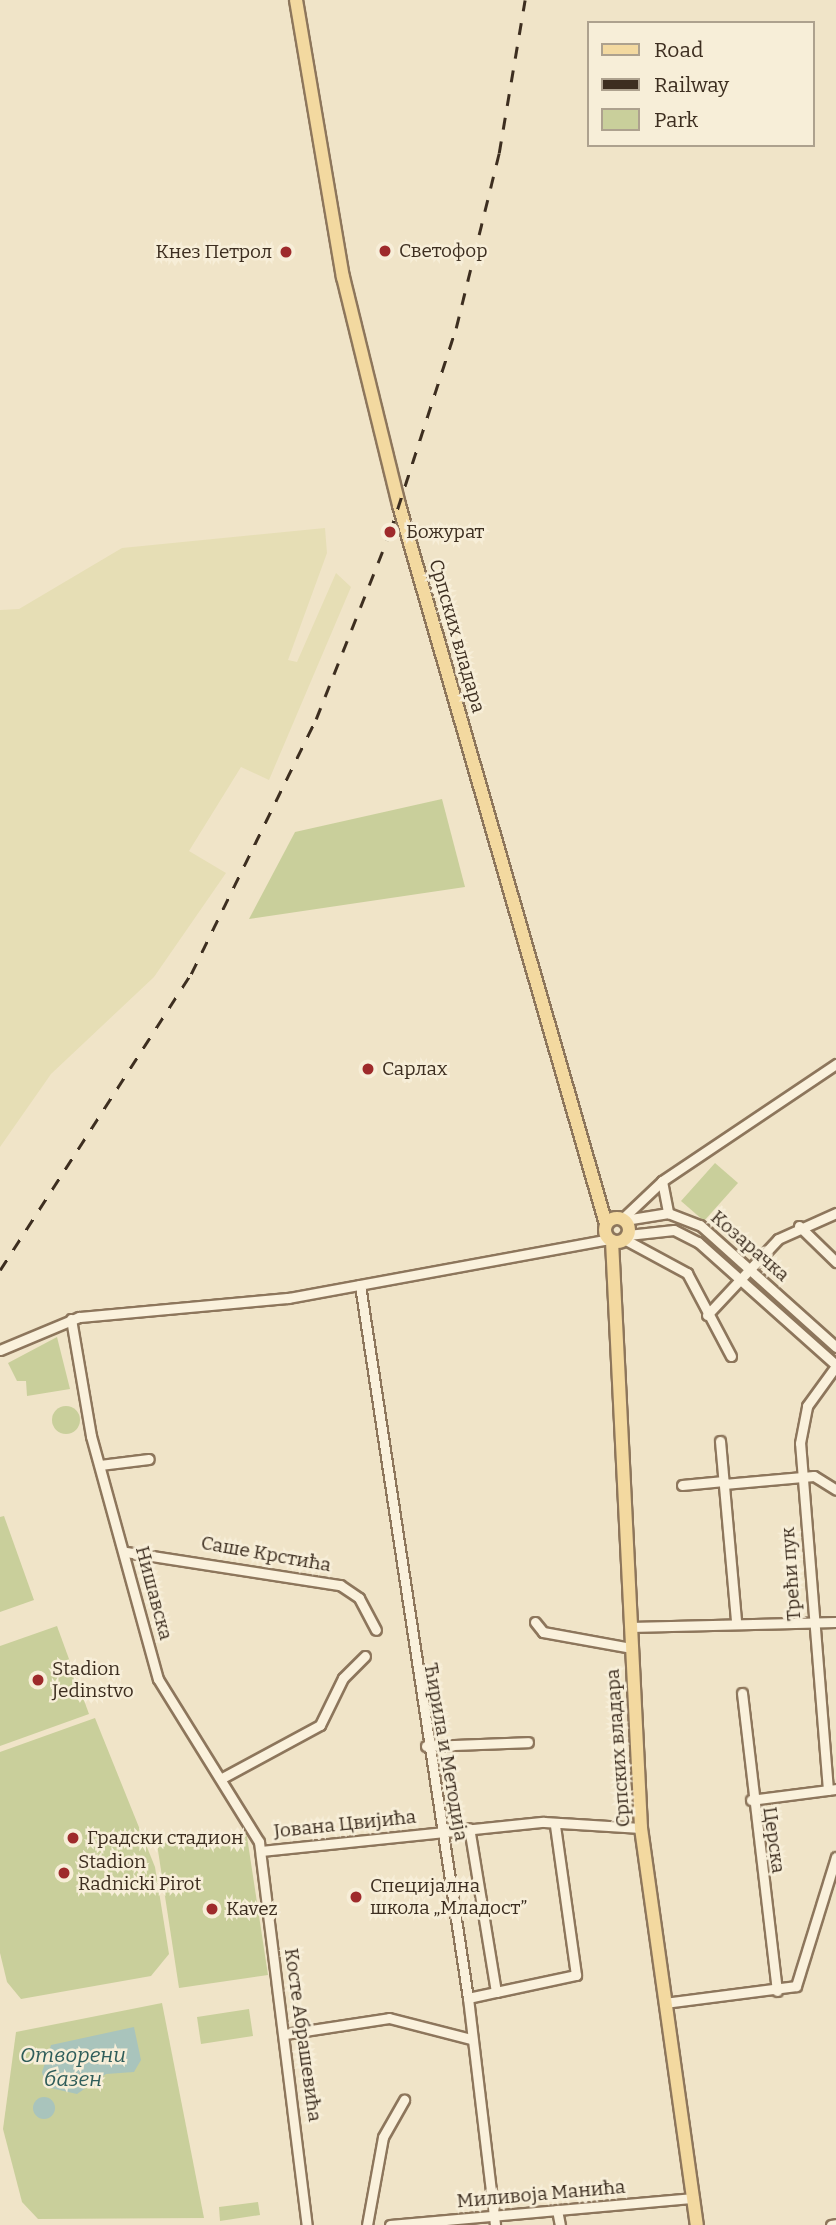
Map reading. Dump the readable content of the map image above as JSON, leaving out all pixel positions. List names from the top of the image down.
{
  "streets": {
    "main road": ["Српских владара"],
    "street": [
      "Козарачка",
      "Саше Крстића",
      "Трећи пук",
      "Нишавска",
      "Ћирила и Методија",
      "Јована Цвијића",
      "Церска",
      "Косте Абрашевића",
      "Миливоја Манића"
    ]
  },
  "crossings": [
    ["Српских владара", "Козарачка"],
    ["Српских владара", "Јована Цвијића"],
    ["Српских владара", "Миливоја Манића"],
    ["Козарачка", "Трећи пук"],
    ["Саше Крстића", "Нишавска"],
    ["Нишавска", "Јована Цвијића"],
    ["Нишавска", "Косте Абрашевића"],
    ["Ћирила и Методија", "Јована Цвијића"],
    ["Ћирила и Методија", "Миливоја Манића"],
    ["Јована Цвијића", "Косте Абрашевића"]
  ],
  "water": ["Отворени базен"],
  "places": [
    "Светофор",
    "Кнез Петрол",
    "Божурат",
    "Сарлах",
    "Stadion Jedinstvo",
    "Градски стадион",
    "Stadion Radnicki Pirot",
    "Специјална школа „Младост”",
    "Kavez"
  ],
  "legend": ["Road", "Railway", "Park"]
}
